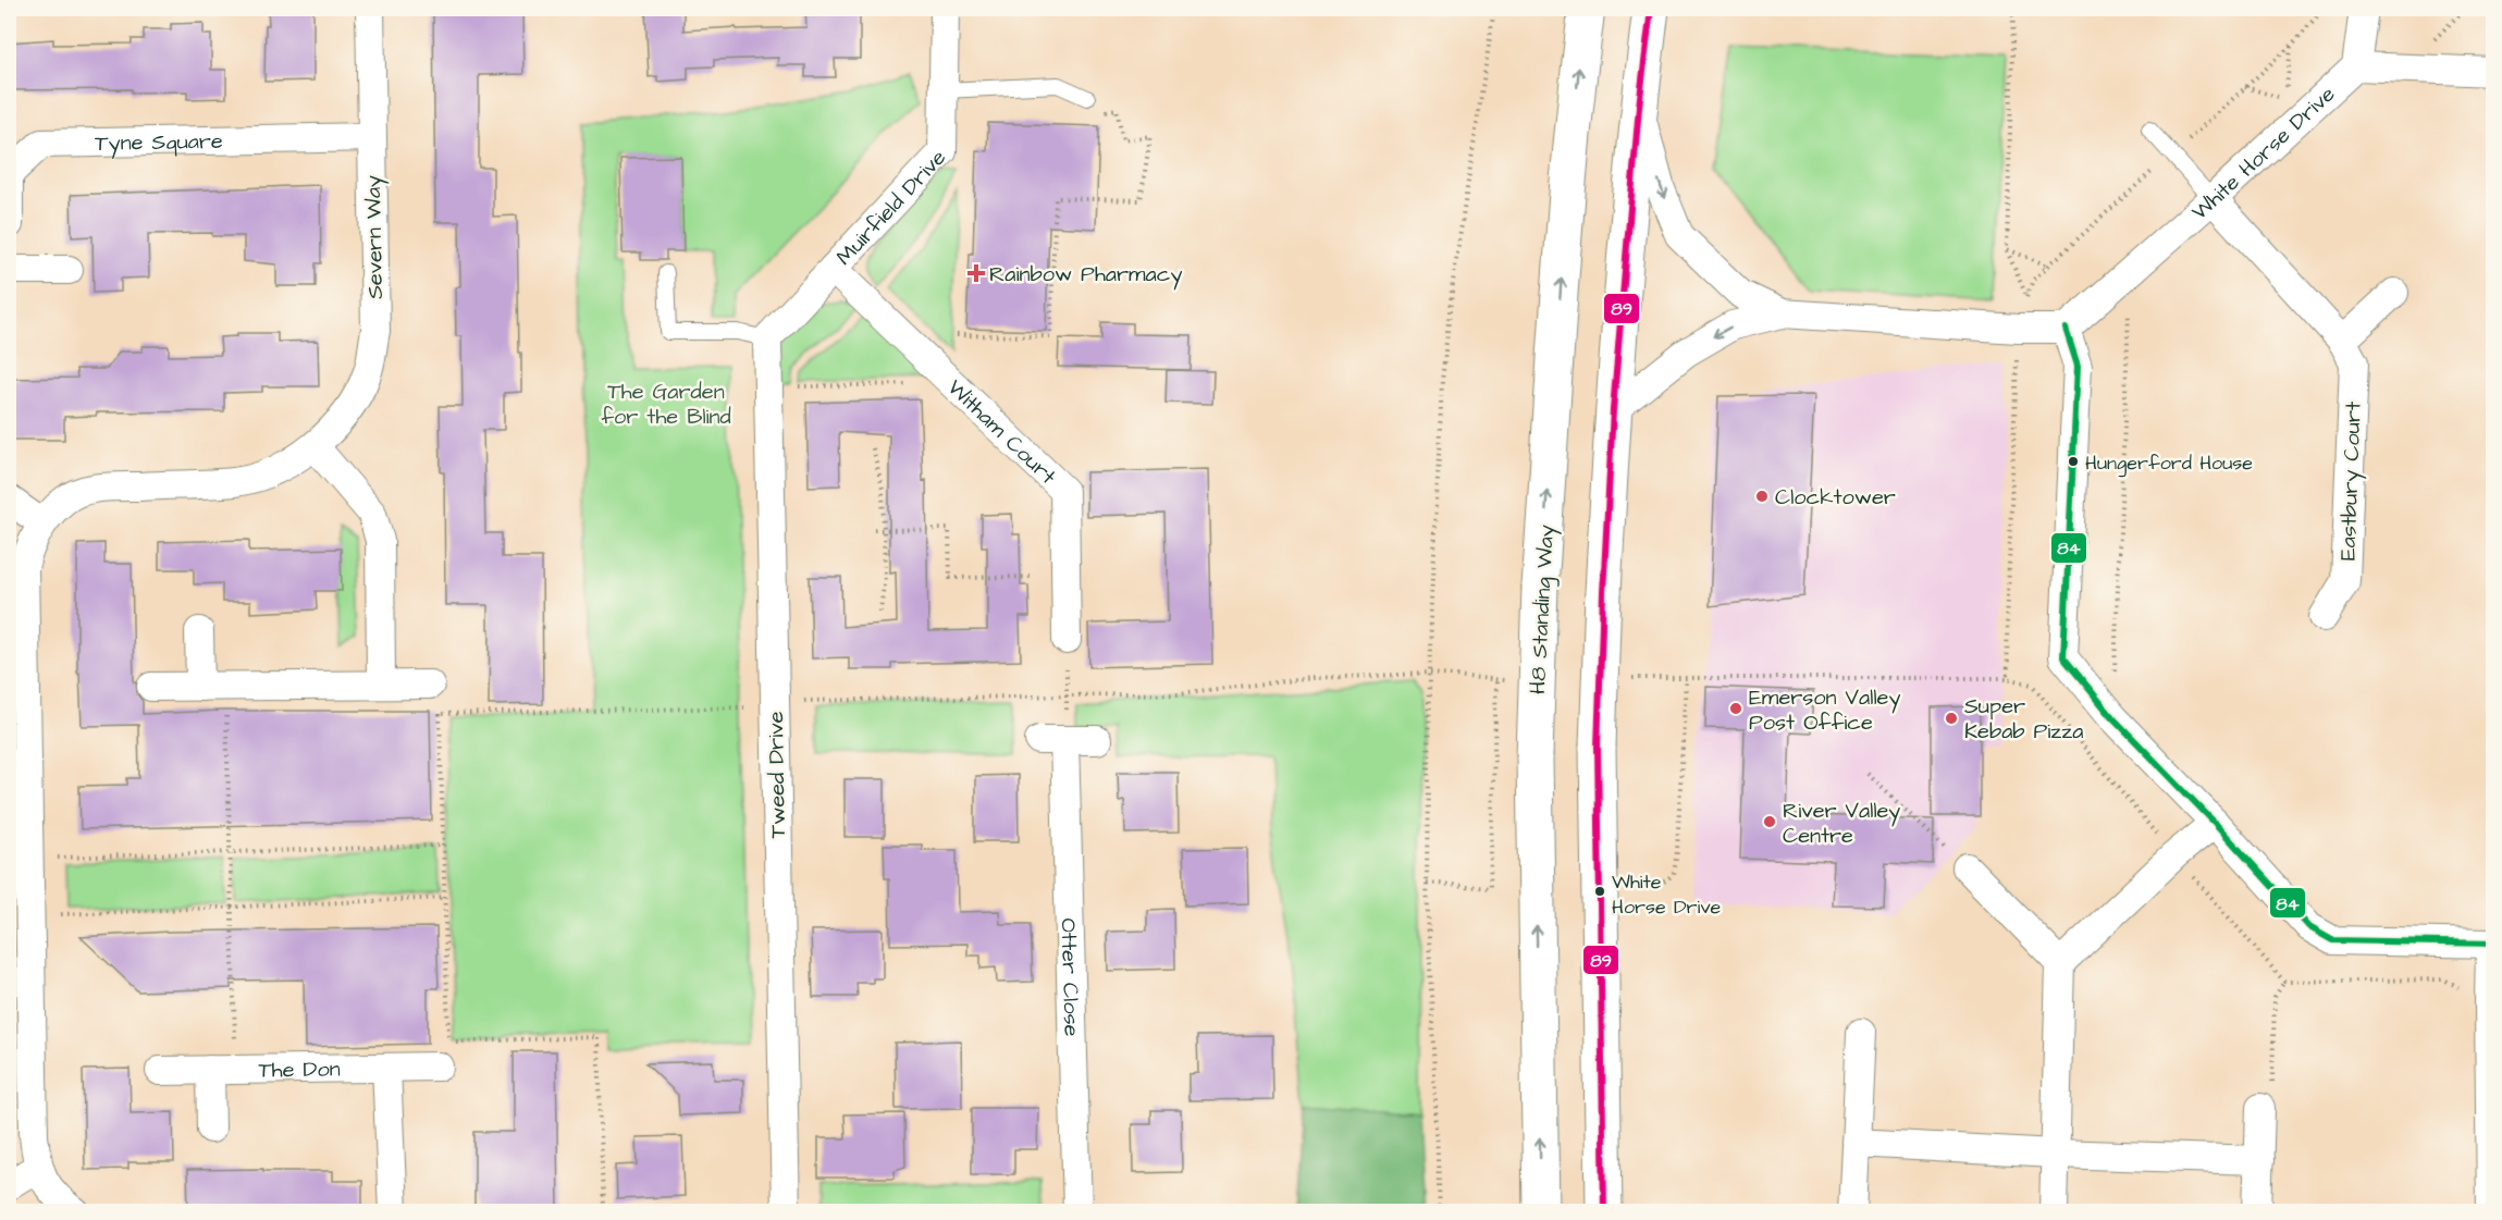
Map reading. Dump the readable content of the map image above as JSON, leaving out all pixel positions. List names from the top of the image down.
{
  "streets": {
    "highway": ["H8 Standing Way"],
    "street": [
      "Tyne Square",
      "White Horse Drive",
      "Muirfield Drive",
      "Severn Way",
      "Witham Court",
      "Eastbury Court",
      "Tweed Drive",
      "Otter Close",
      "The Don"
    ]
  },
  "crossings": [
    ["Tyne Square", "Severn Way"],
    ["White Horse Drive", "Eastbury Court"],
    ["Muirfield Drive", "Witham Court"],
    ["Muirfield Drive", "Tweed Drive"]
  ],
  "parks": ["The Garden for the Blind"],
  "places": {
    "health": ["Rainbow Pharmacy"],
    "other": [
      "Hungerford House",
      "Clocktower",
      "Emerson Valley Post Office",
      "Super Kebab Pizza",
      "River Valley Centre",
      "White Horse Drive"
    ]
  },
  "lines": ["transit line 89", "transit line 84"]
}
